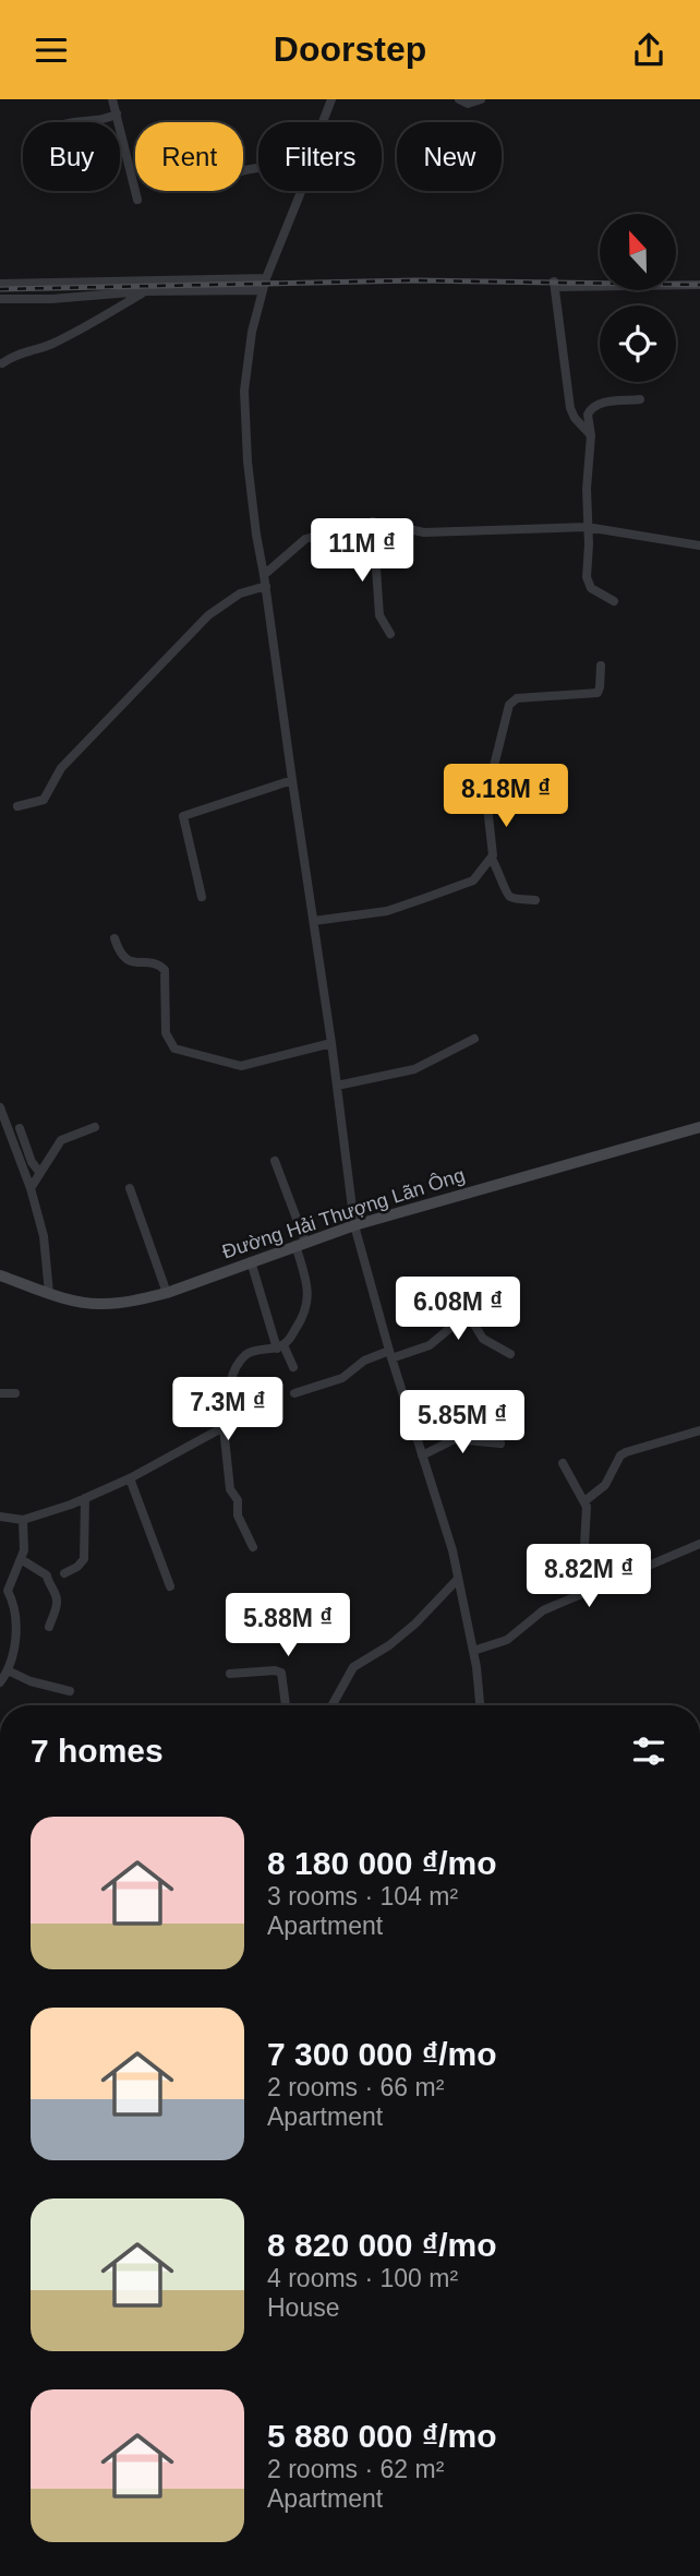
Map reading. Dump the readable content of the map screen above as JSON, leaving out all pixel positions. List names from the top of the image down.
{
  "streets": {
    "street": ["Đường Hải Thượng Lãn Ông"]
  },
  "north": "top",
  "page": {
    "header": "Doorstep",
    "chip": [
      "Buy",
      "Rent",
      "Filters",
      "New"
    ],
    "price": [
      "11M ₫",
      "8.18M ₫",
      "6.08M ₫",
      "7.3M ₫",
      "5.85M ₫",
      "8.82M ₫",
      "5.88M ₫"
    ],
    "heading": "7 homes",
    "list": [
      {
        "name": "8 180 000 ₫/mo",
        "note": "3 rooms · 104 m² · Apartment"
      },
      {
        "name": "7 300 000 ₫/mo",
        "note": "2 rooms · 66 m² · Apartment"
      },
      {
        "name": "8 820 000 ₫/mo",
        "note": "4 rooms · 100 m² · House"
      },
      {
        "name": "5 880 000 ₫/mo",
        "note": "2 rooms · 62 m² · Apartment"
      }
    ]
  }
}
